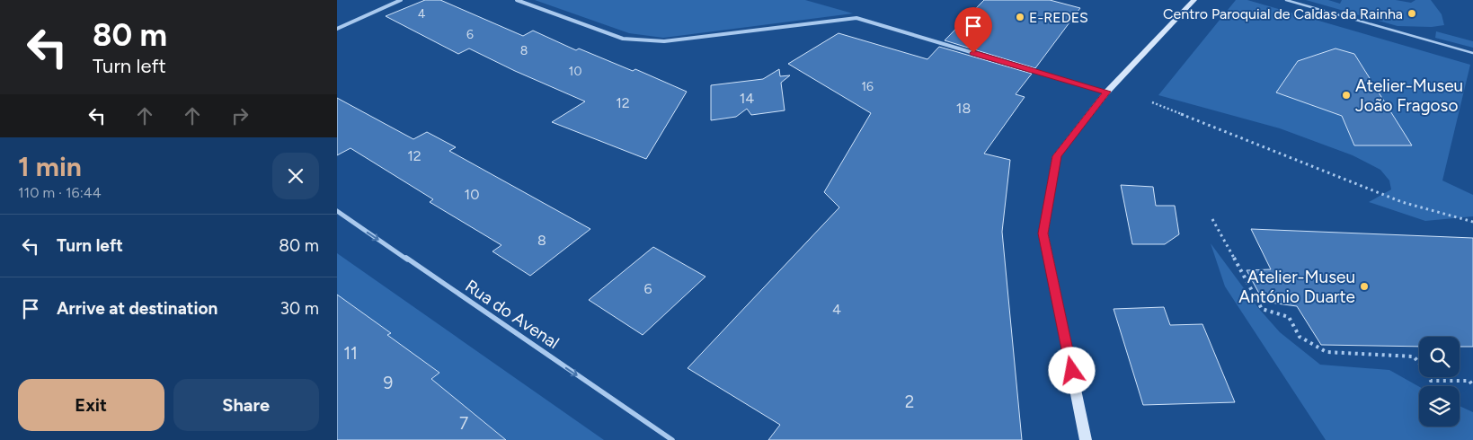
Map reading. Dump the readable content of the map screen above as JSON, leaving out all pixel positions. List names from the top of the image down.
{
  "streets": {
    "street": ["Rua do Avenal"]
  },
  "one_way": ["Rua do Avenal"],
  "places": [
    "Centro Paroquial de Caldas da Rainha",
    "E-REDES",
    "Atelier-Museu João Fragoso",
    "Atelier-Museu António Duarte"
  ],
  "house_numbers": [
    "4",
    "6",
    "8",
    "10",
    "16",
    "14",
    "12",
    "18",
    "12",
    "10",
    "8",
    "6",
    "4",
    "11",
    "9",
    "2",
    "7"
  ],
  "page": {
    "turn": ["80 m", "Turn left"],
    "heading": ["1 min", "110 m · 16:44"],
    "list": [
      {
        "name": "Turn left",
        "value": "80 m"
      },
      {
        "name": "Arrive at destination",
        "value": "30 m"
      }
    ],
    "buttons": ["Exit", "Share"]
  }
}
